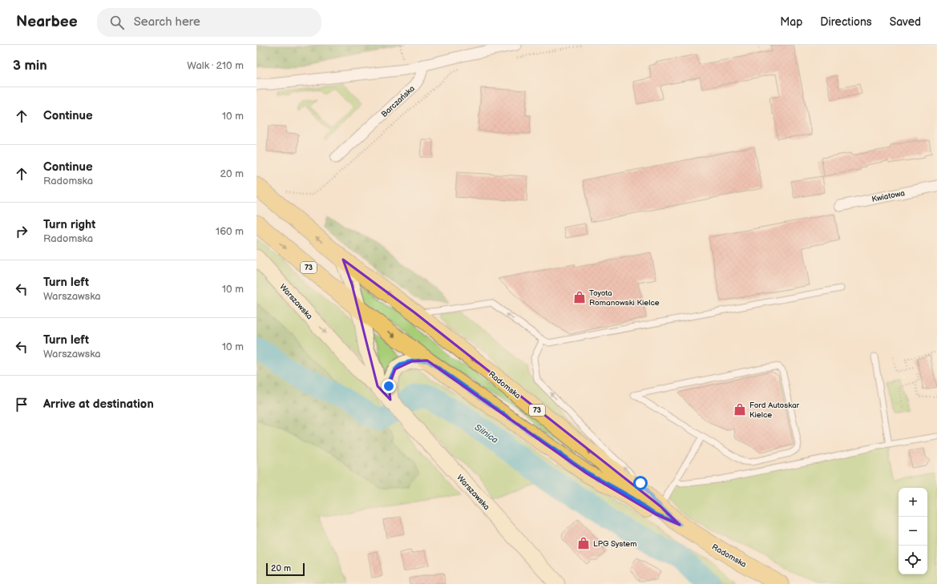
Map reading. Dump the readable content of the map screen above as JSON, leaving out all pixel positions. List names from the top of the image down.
{
  "streets": {
    "main road": ["73", "Radomska"],
    "street": ["Barczańska", "Kwiatowa", "Warszawska"]
  },
  "crossings": [
    ["73", "Radomska"]
  ],
  "one_way": ["Warszawska"],
  "water": ["Silnica"],
  "places": {
    "shop": ["Toyota Romanowski Kielce", "Ford Autoskar Kielce", "LPG System"]
  },
  "scale_bar": "20 m",
  "page": {
    "header": "Nearbee",
    "search": "Search here",
    "nav": ["Map", "Directions", "Saved"],
    "heading": ["3 min", "Walk · 210 m"],
    "list": [
      ["Continue", "10 m"],
      ["Continue", "Radomska", "20 m"],
      ["Turn right", "Radomska", "160 m"],
      ["Turn left", "Warszawska", "10 m"],
      ["Turn left", "Warszawska", "10 m"],
      "Arrive at destination"
    ],
    "map_buttons": ["+", "−"],
    "scale": "20 m"
  }
}
